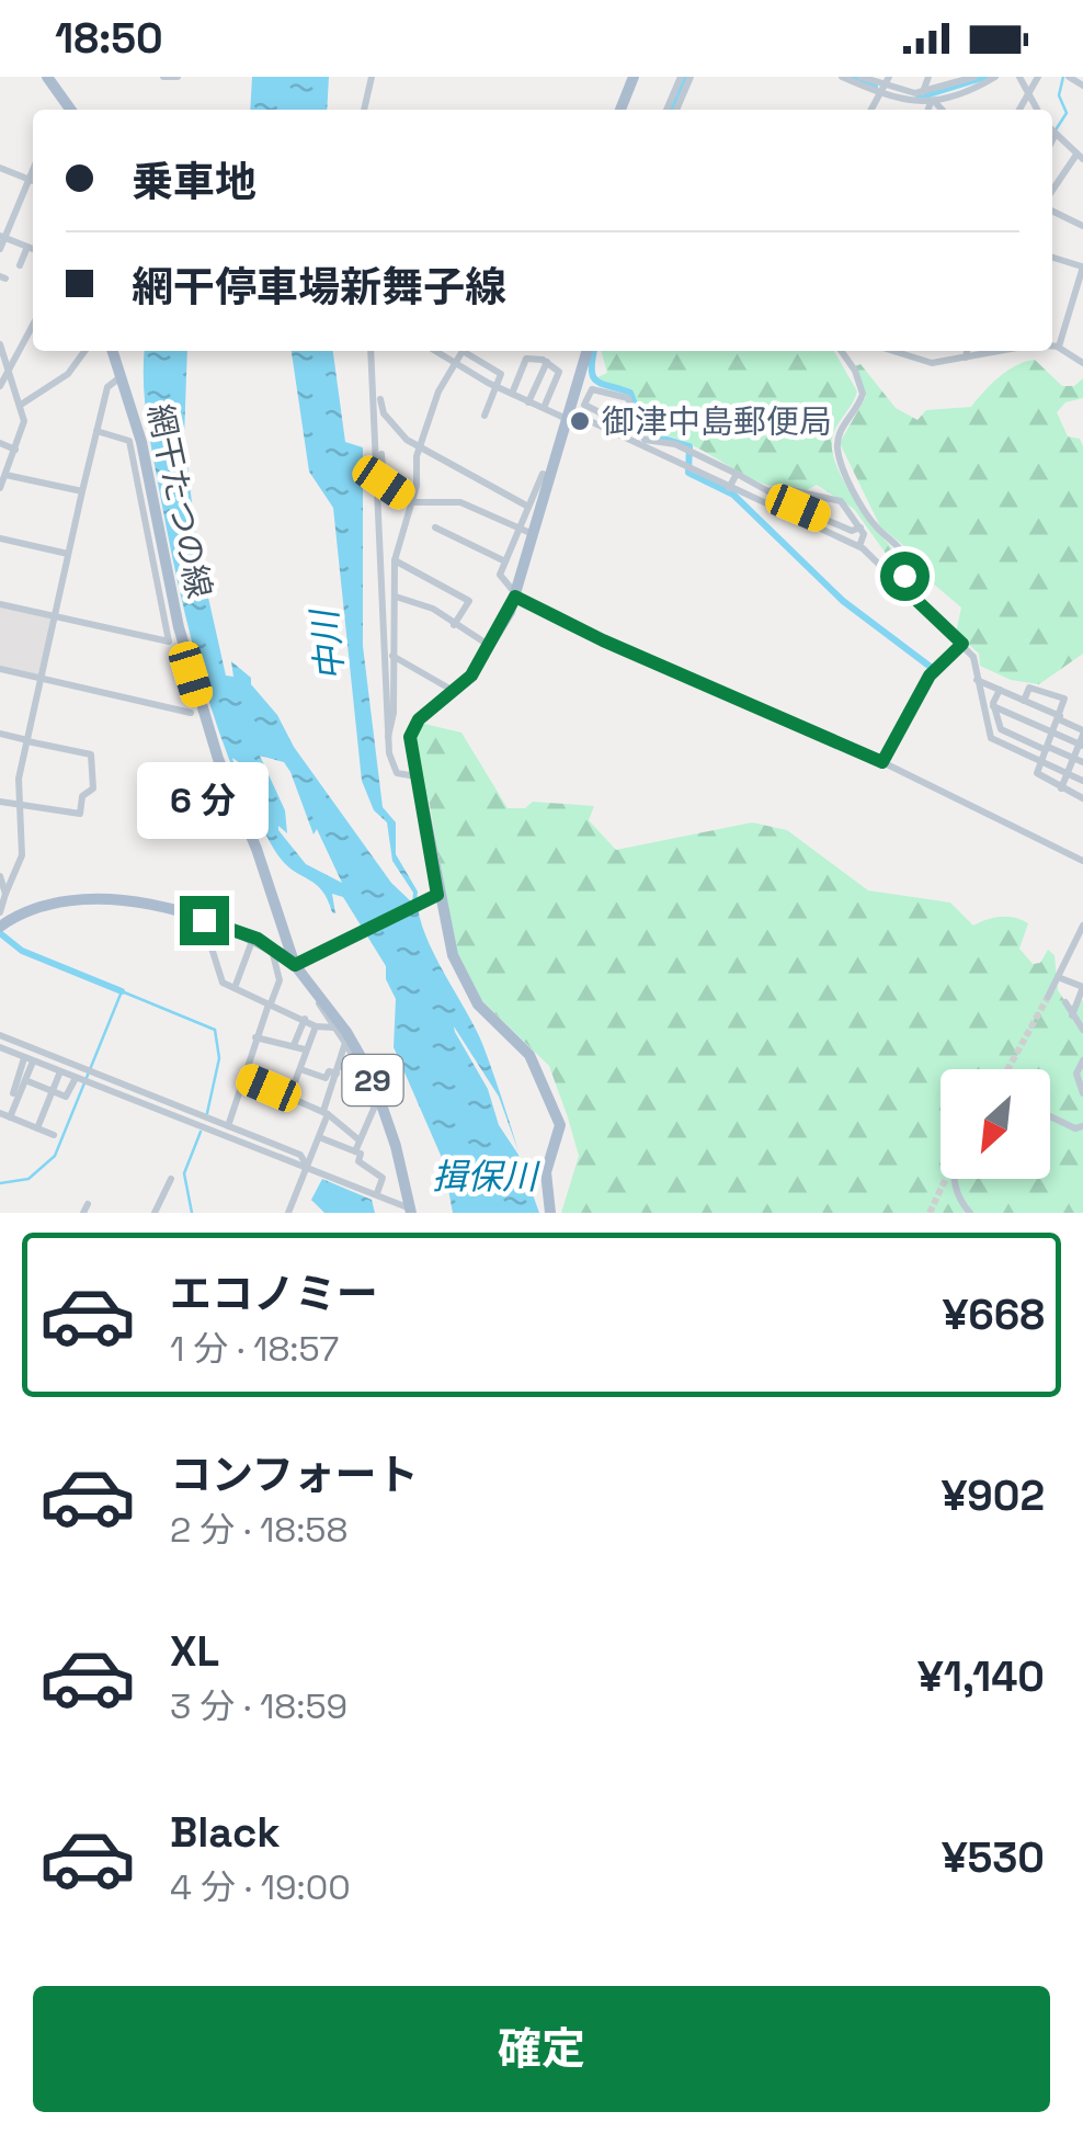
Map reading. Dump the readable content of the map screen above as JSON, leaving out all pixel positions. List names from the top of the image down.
{
  "streets": {
    "main road": ["網干たつの線", "29"]
  },
  "water": ["中川", "揖保川"],
  "places": ["御津中島郵便局"],
  "north": "bottom left",
  "page": {
    "status": "18:50",
    "banner": ["乗車地", "網干停車場新舞子線"],
    "bubble": "6 分",
    "list": [
      {
        "name": "エコノミー",
        "note": "1 分 · 18:57",
        "value": "¥668"
      },
      {
        "name": "コンフォート",
        "note": "2 分 · 18:58",
        "value": "¥902"
      },
      {
        "name": "XL",
        "note": "3 分 · 18:59",
        "value": "¥1,140"
      },
      {
        "name": "Black",
        "note": "4 分 · 19:00",
        "value": "¥530"
      }
    ],
    "buttons": "確定"
  }
}
